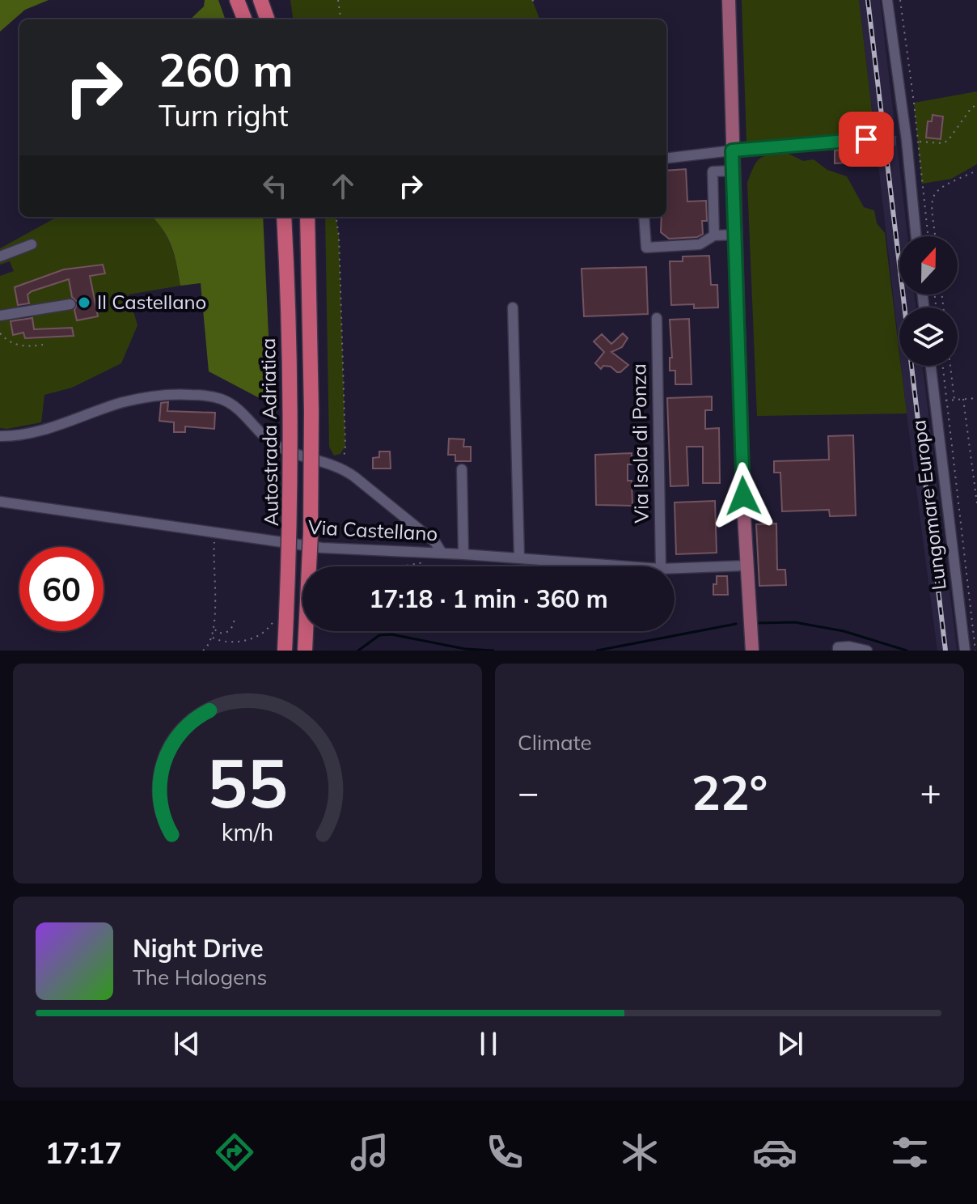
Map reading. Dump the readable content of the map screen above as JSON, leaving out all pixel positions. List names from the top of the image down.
{
  "streets": {
    "highway": ["Autostrada Adriatica"],
    "street": ["Via Isola di Ponza", "Lungomare Europa", "Via Castellano"]
  },
  "places": ["Il Castellano"],
  "north": "top",
  "page": {
    "turn": ["260 m", "Turn right"],
    "limit": "60",
    "trip": "17:18 · 1 min · 360 m",
    "tile": "Climate",
    "heat": ["−", "22°", "+"],
    "song": ["Night Drive", "The Halogens"],
    "tabs": "17:17",
    "gauge": ["55", "km/h"]
  }
}
